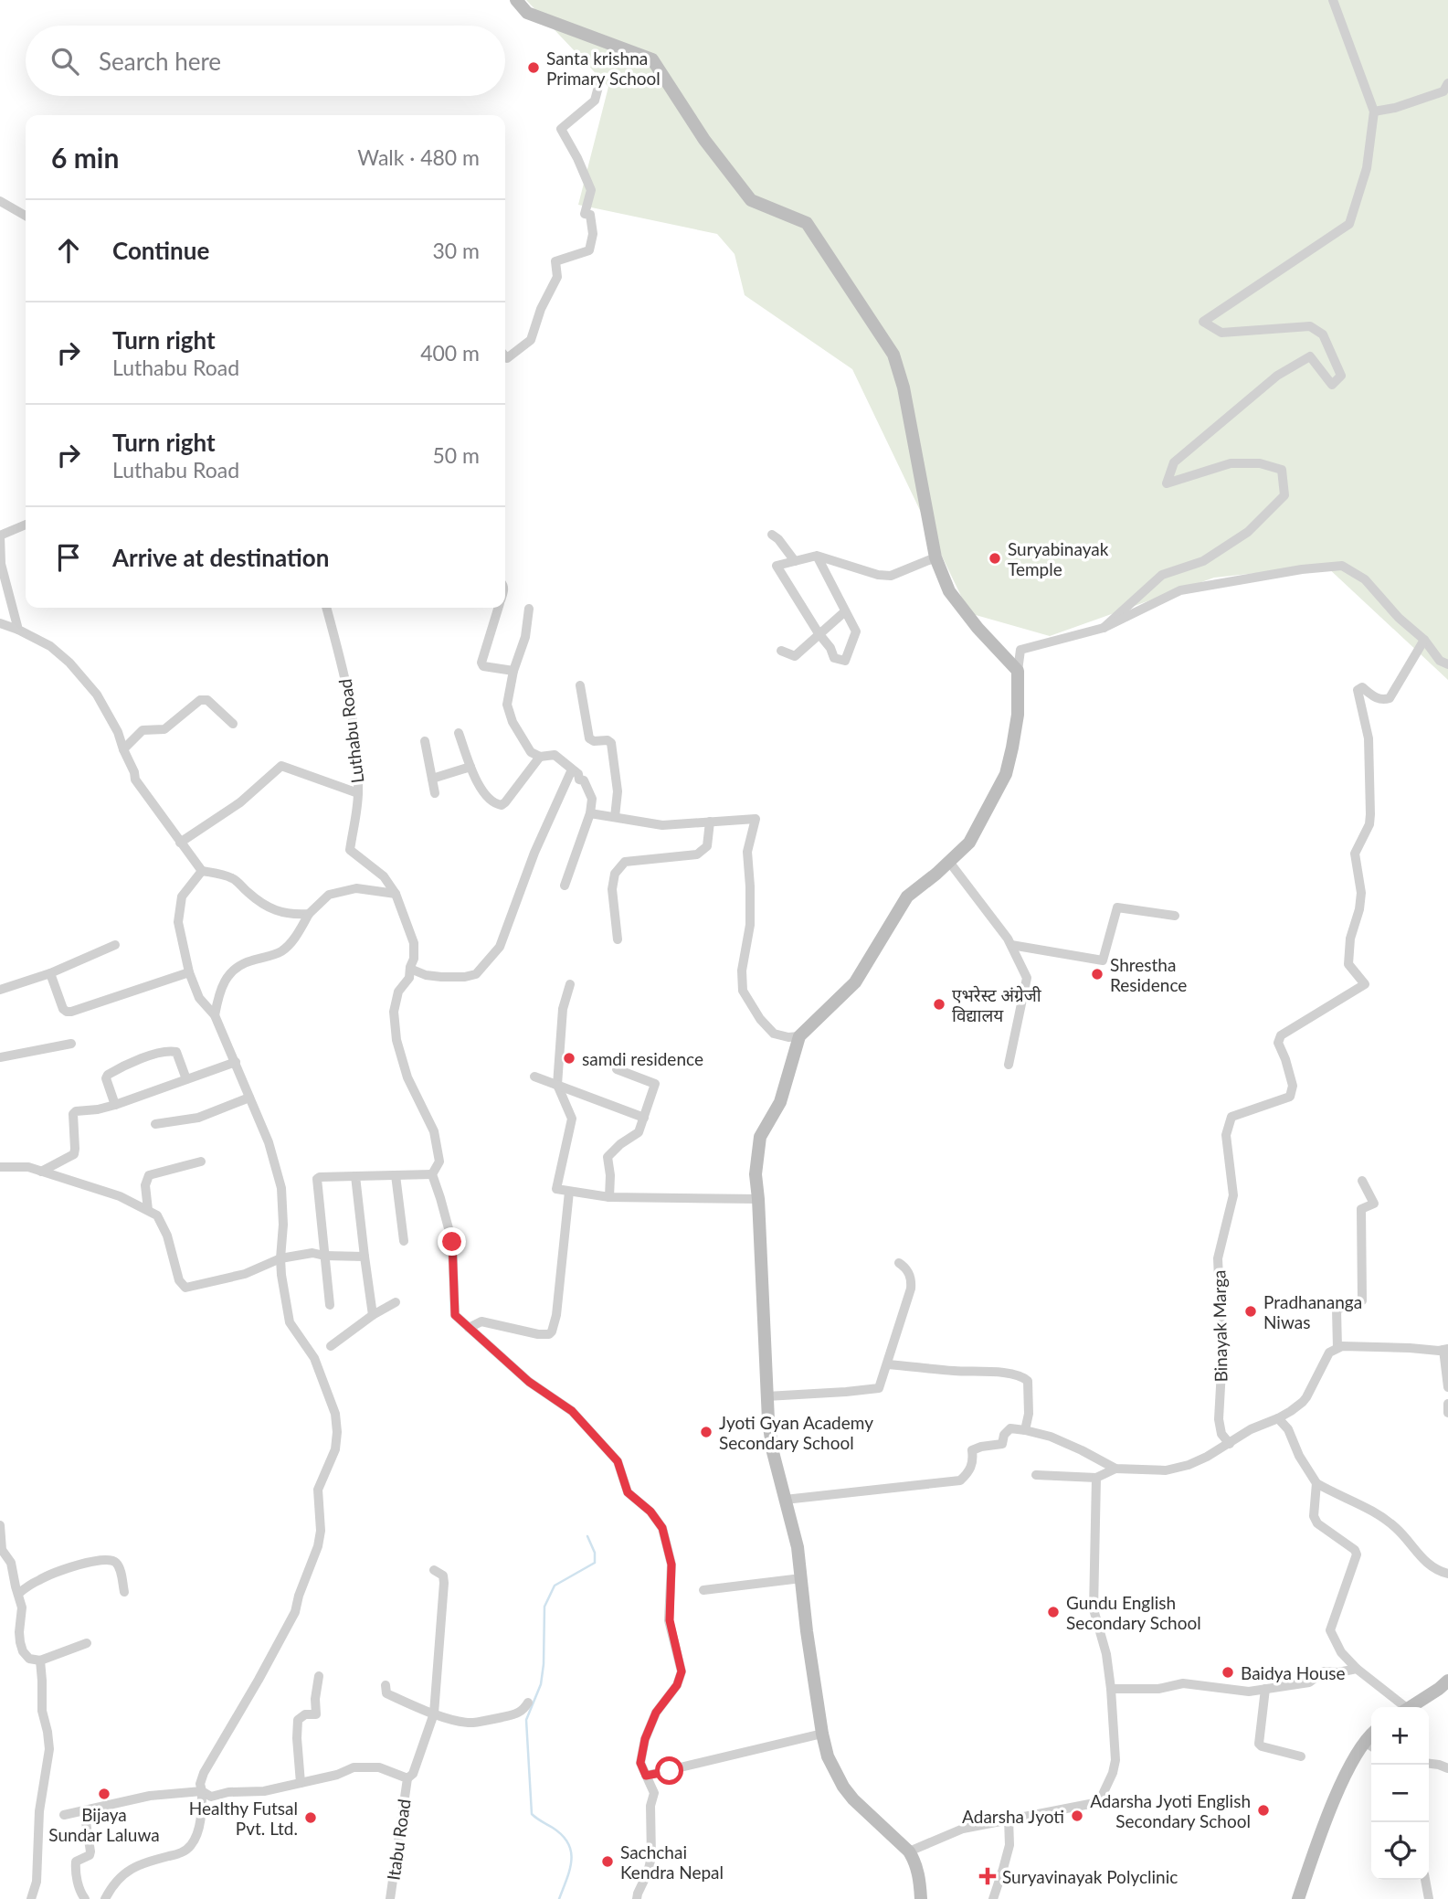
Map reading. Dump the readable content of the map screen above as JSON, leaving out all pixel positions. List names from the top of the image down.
{
  "streets": {
    "street": ["Luthabu Road", "Binayak Marga", "Itabu Road"]
  },
  "places": {
    "other": [
      "Santa krishna Primary School",
      "Suryabinayak Temple",
      "Shrestha Residence",
      "एभरेस्ट अंग्रेजी विद्यालय",
      "samdi residence",
      "Pradhananga Niwas",
      "Jyoti Gyan Academy Secondary School",
      "Gundu English Secondary School",
      "Baidya House",
      "Bijaya Sundar Laluwa",
      "Adarsha Jyoti English Secondary School",
      "Adarsha Jyoti",
      "Healthy Futsal Pvt. Ltd.",
      "Sachchai Kendra Nepal"
    ],
    "health": ["Suryavinayak Polyclinic"]
  },
  "page": {
    "search": "Search here",
    "heading": ["6 min", "Walk · 480 m"],
    "list": [
      ["Continue", "30 m"],
      ["Turn right", "Luthabu Road", "400 m"],
      ["Turn right", "Luthabu Road", "50 m"],
      "Arrive at destination"
    ],
    "map_buttons": ["+", "−"]
  }
}
